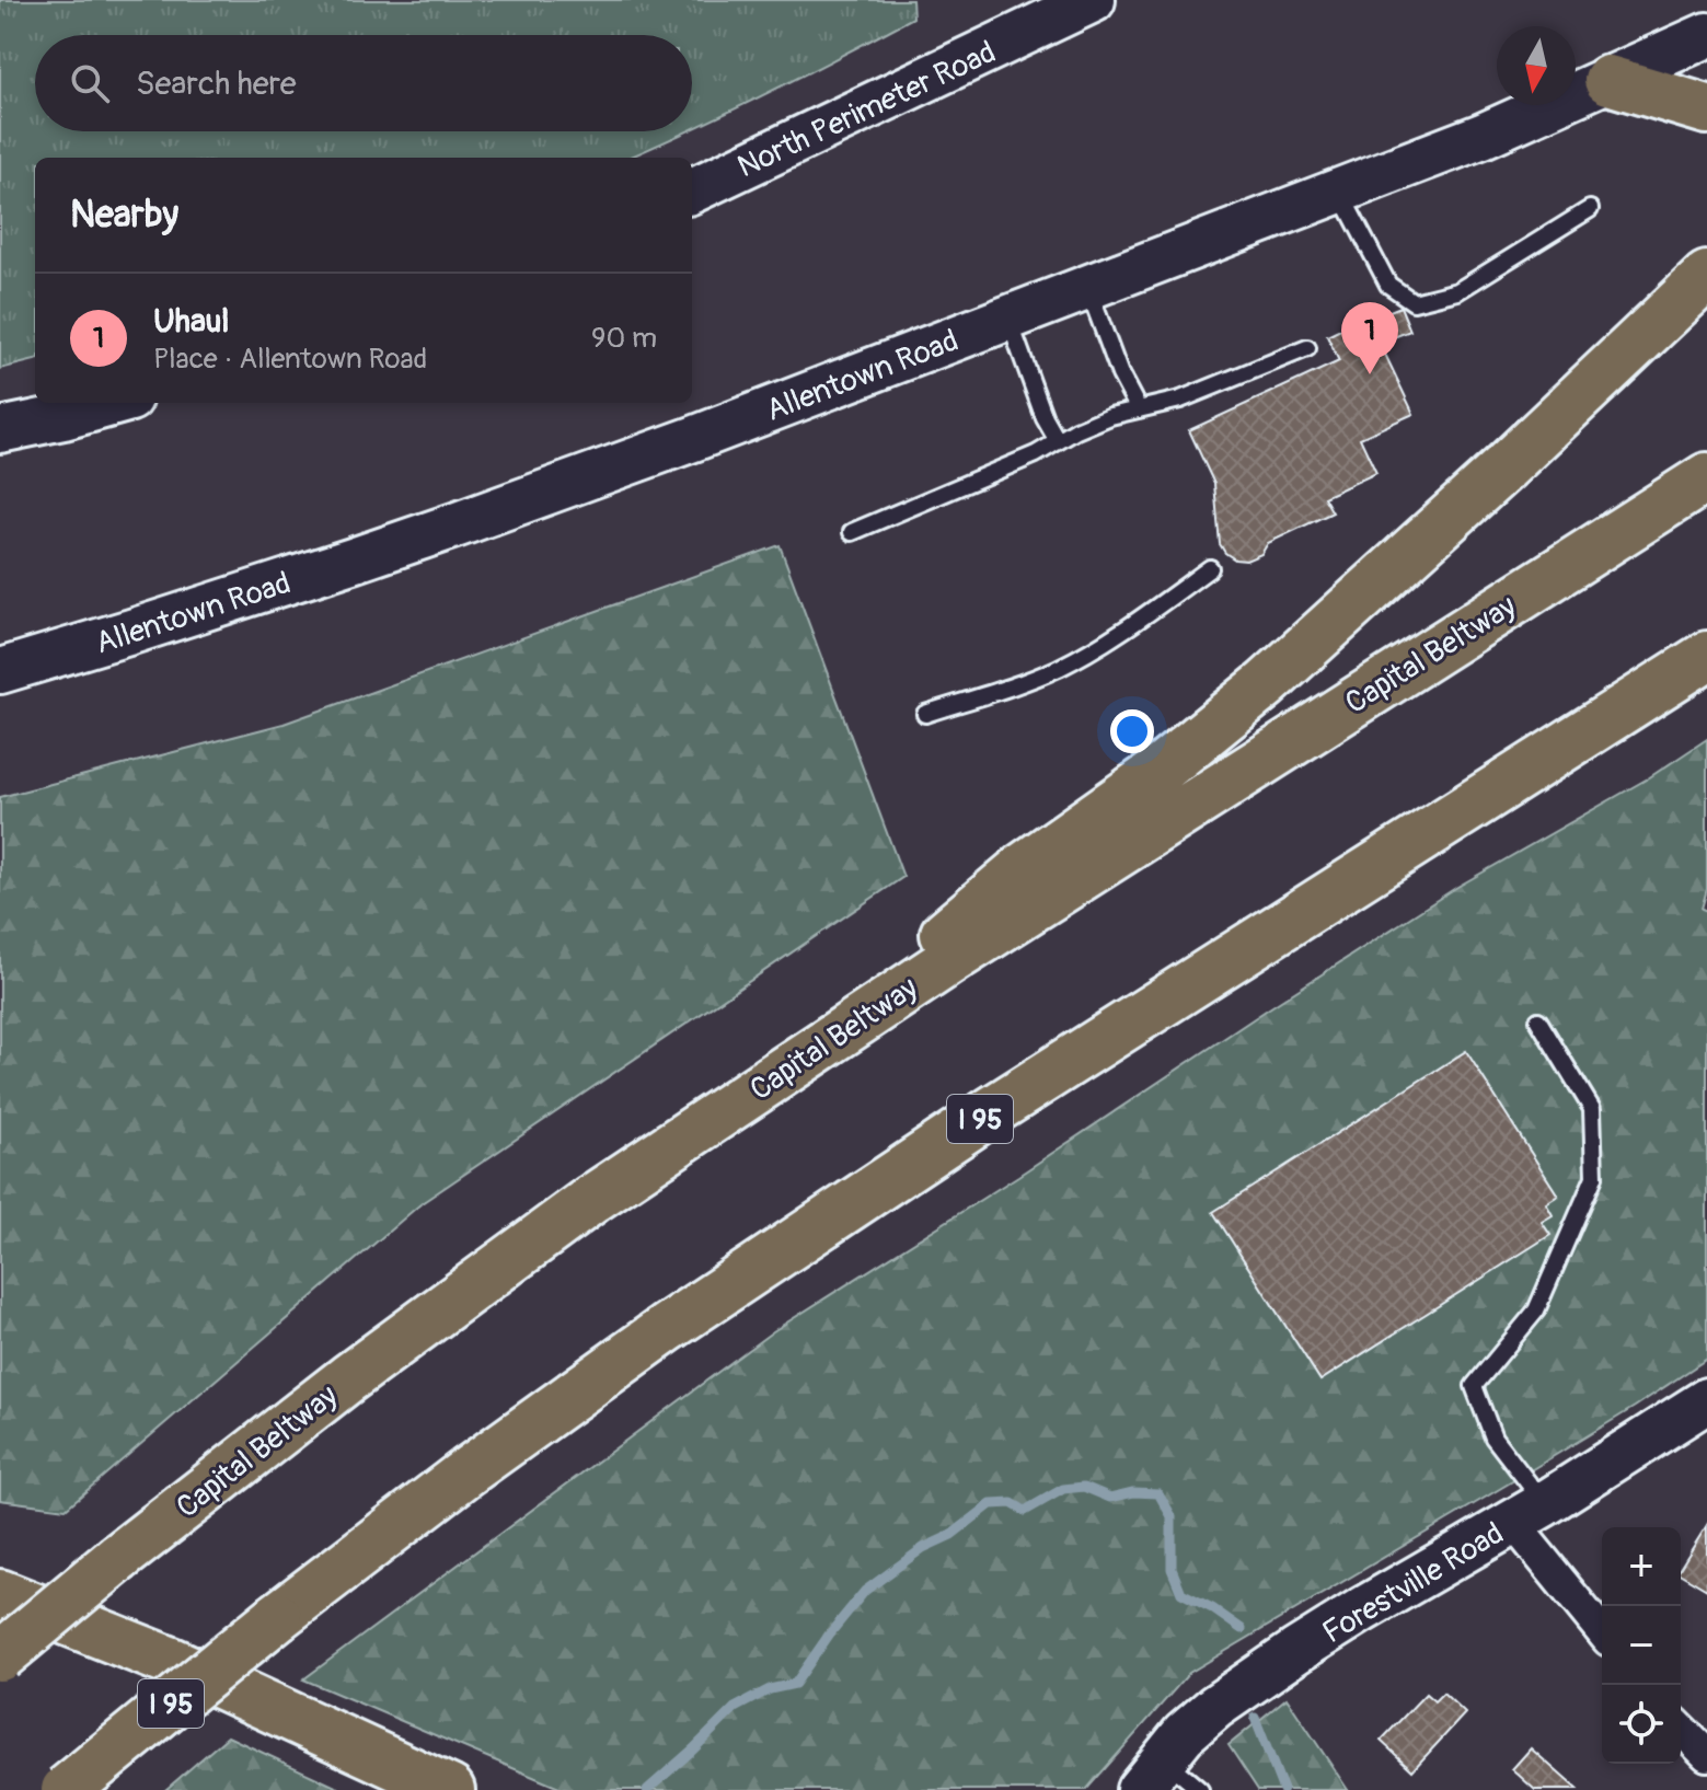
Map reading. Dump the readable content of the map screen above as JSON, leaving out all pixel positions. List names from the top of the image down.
{
  "streets": {
    "highway": ["Capital Beltway", "I 95"],
    "main road": ["North Perimeter Road", "Allentown Road", "Forestville Road"]
  },
  "north": "bottom",
  "page": {
    "search": "Search here",
    "heading": "Nearby",
    "list": [
      {
        "mark": "1",
        "name": "Uhaul",
        "note": "Place · Allentown Road",
        "value": "90 m"
      }
    ],
    "pins": "1",
    "map_buttons": ["+", "−"]
  }
}
